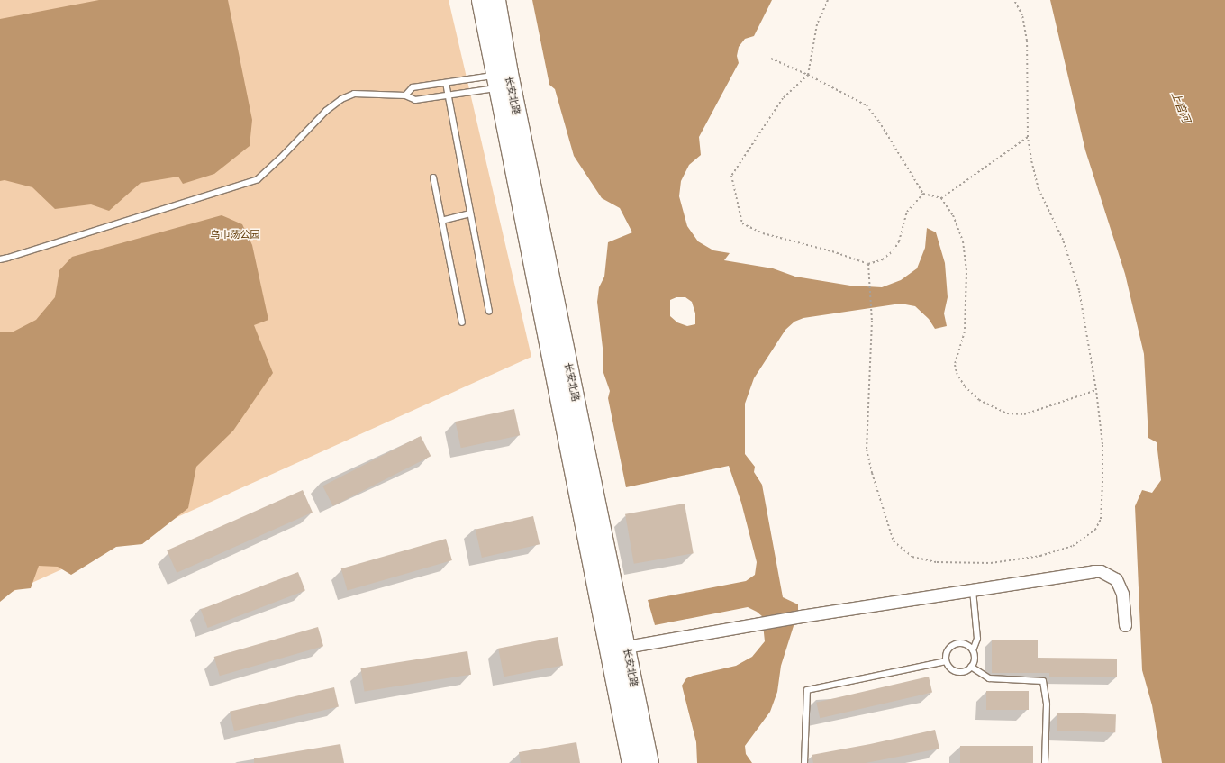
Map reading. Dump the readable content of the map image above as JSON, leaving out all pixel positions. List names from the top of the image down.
{
  "streets": {
    "main road": ["长安北路"]
  },
  "water": ["上官河"],
  "parks": ["乌巾荡公园"]
}
